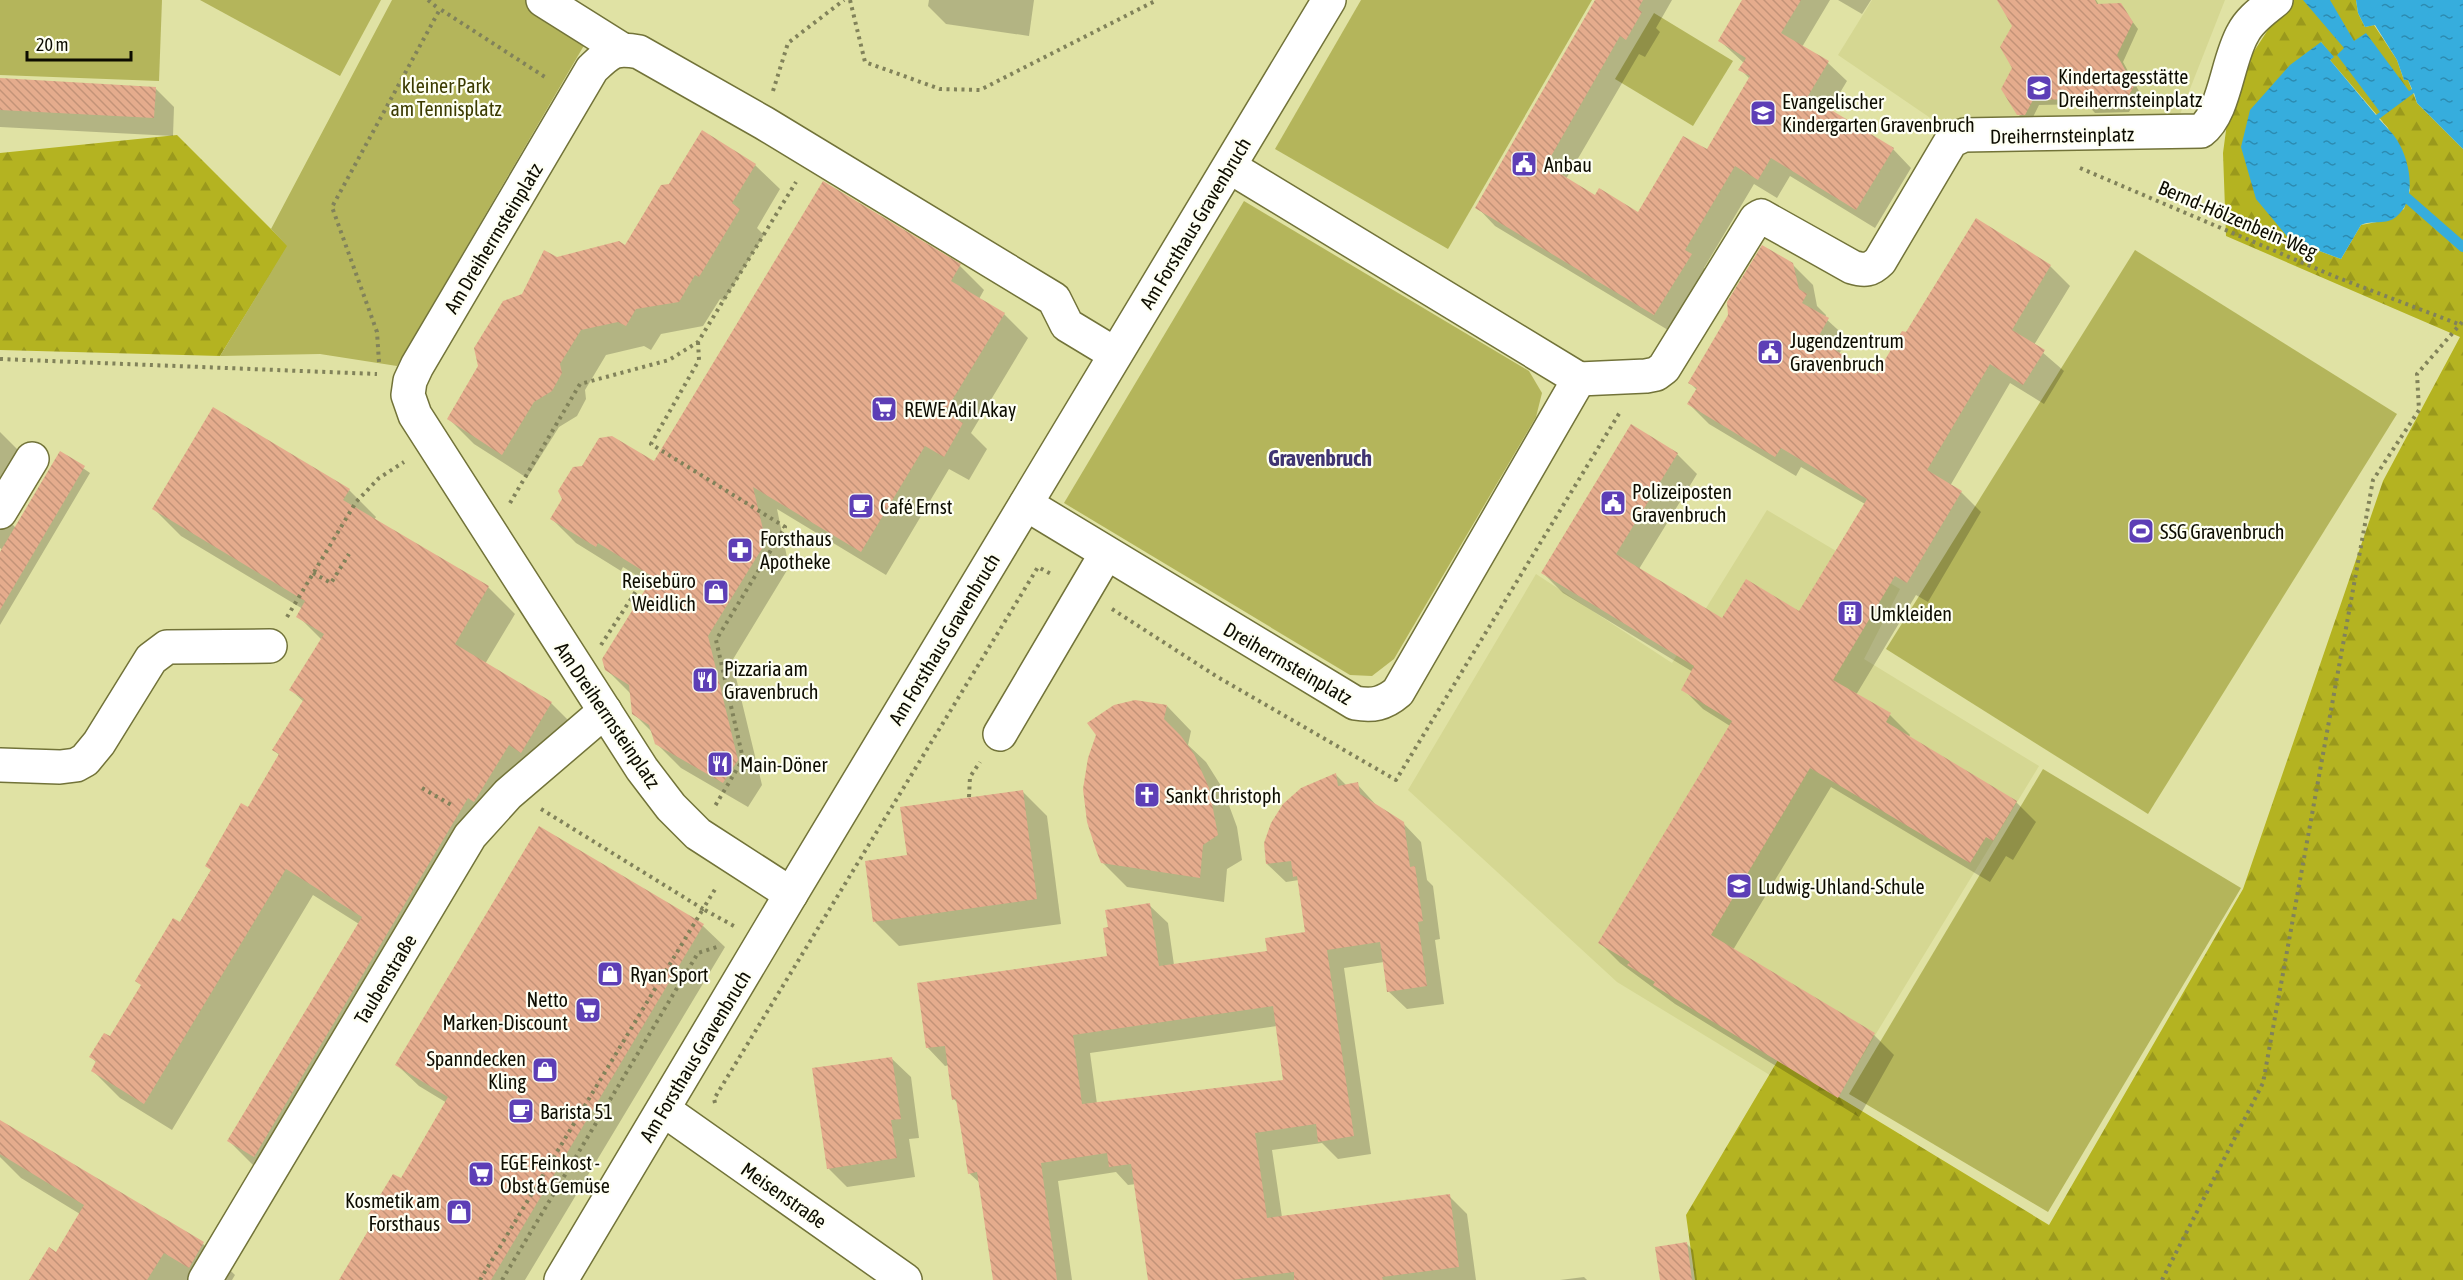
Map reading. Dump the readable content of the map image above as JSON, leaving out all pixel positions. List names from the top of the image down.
{
  "streets": {
    "street": [
      "Dreiherrnsteinplatz",
      "Am Forsthaus Gravenbruch",
      "Am Dreiherrnsteinplatz",
      "Taubenstraße",
      "Meisenstraße"
    ],
    "path": ["Bernd-Hölzenbein-Weg"]
  },
  "crossings": [
    ["Dreiherrnsteinplatz", "Am Forsthaus Gravenbruch"],
    ["Am Forsthaus Gravenbruch", "Am Dreiherrnsteinplatz"],
    ["Am Forsthaus Gravenbruch", "Meisenstraße"],
    ["Am Dreiherrnsteinplatz", "Taubenstraße"]
  ],
  "districts": ["Gravenbruch"],
  "parks": ["kleiner Park am Tennisplatz"],
  "places": {
    "school or university": ["Kindertagesstätte Dreiherrnsteinplatz", "Evangelischer Kindergarten Gravenbruch", "Ludwig-Uhland-Schule"],
    "public building": ["Anbau", "Jugendzentrum Gravenbruch", "Polizeiposten Gravenbruch"],
    "supermarket": ["REWE Adil Akay", "Netto Marken-Discount", "EGE Feinkost - Obst & Gemüse"],
    "cafe": ["Café Ernst", "Barista 51"],
    "sports": ["SSG Gravenbruch"],
    "pharmacy": ["Forsthaus Apotheke"],
    "shop": [
      "Reisebüro Weidlich",
      "Ryan Sport",
      "Spanndecken Kling",
      "Kosmetik am Forsthaus"
    ],
    "building": ["Umkleiden"],
    "restaurant": ["Pizzaria am Gravenbruch", "Main-Döner"],
    "church": ["Sankt Christoph"]
  },
  "scale_bar": "20 m"
}
